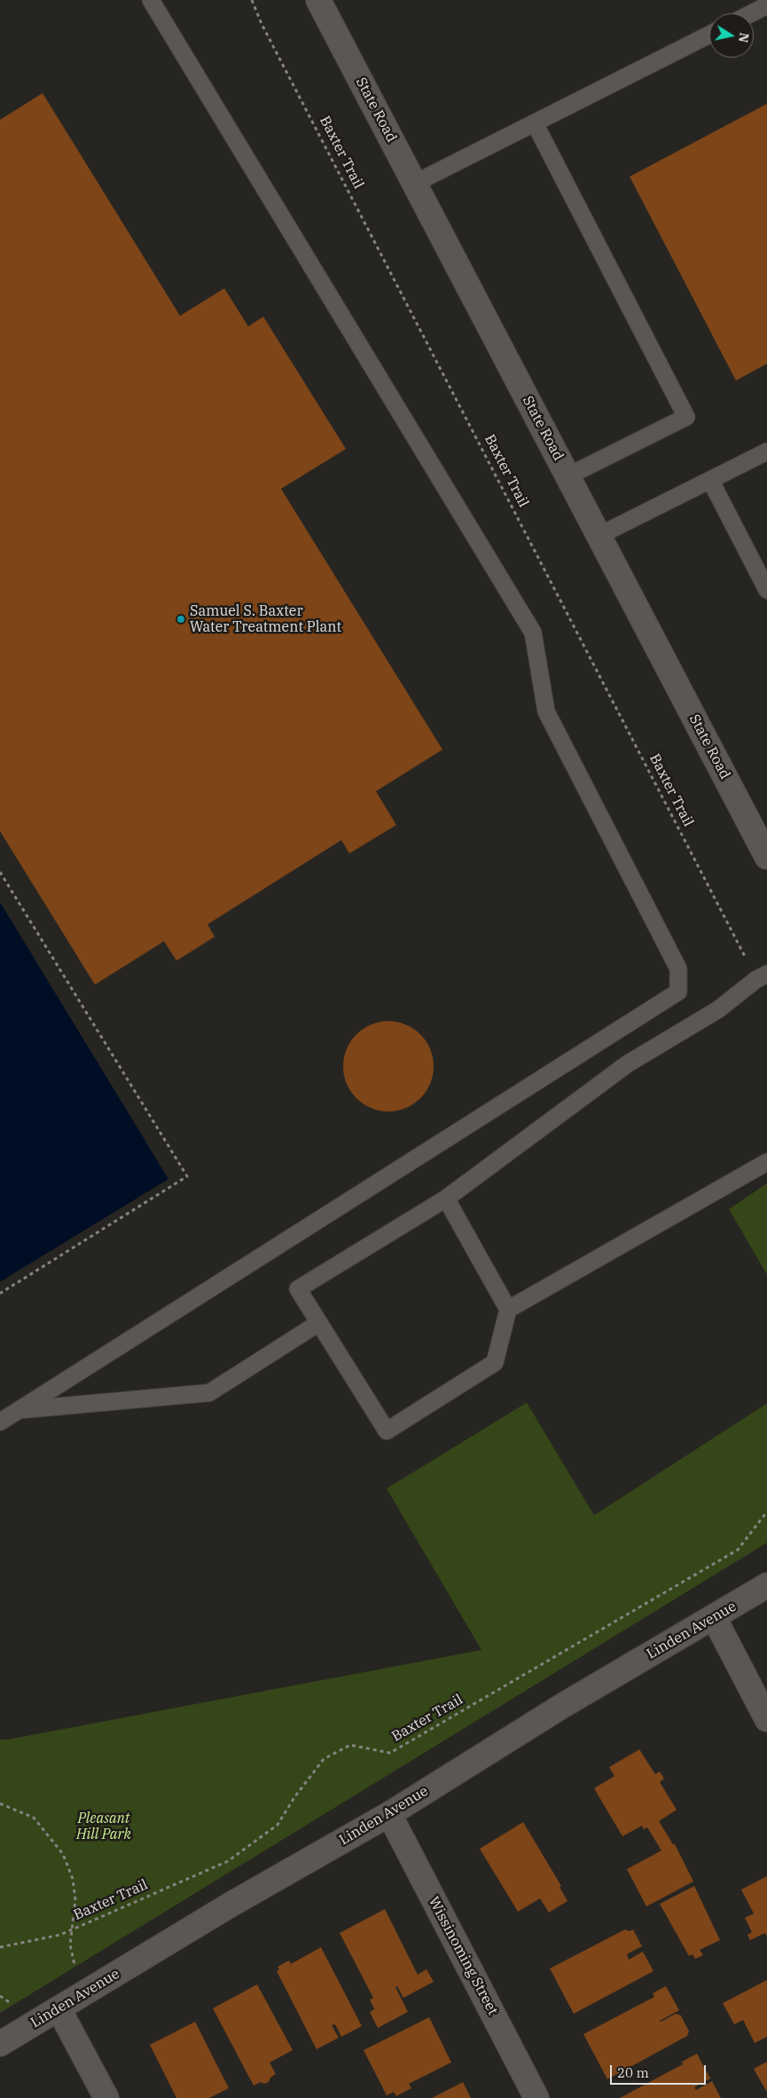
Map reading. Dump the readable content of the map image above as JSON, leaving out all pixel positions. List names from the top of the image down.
{
  "streets": {
    "street": ["State Road", "Linden Avenue", "Wissinoming Street"],
    "path": ["Baxter Trail"]
  },
  "crossings": [
    ["Linden Avenue", "Wissinoming Street"]
  ],
  "parks": ["Pleasant Hill Park"],
  "places": ["Samuel S. Baxter Water Treatment Plant"],
  "scale_bar": "20 m",
  "north": "right"
}
